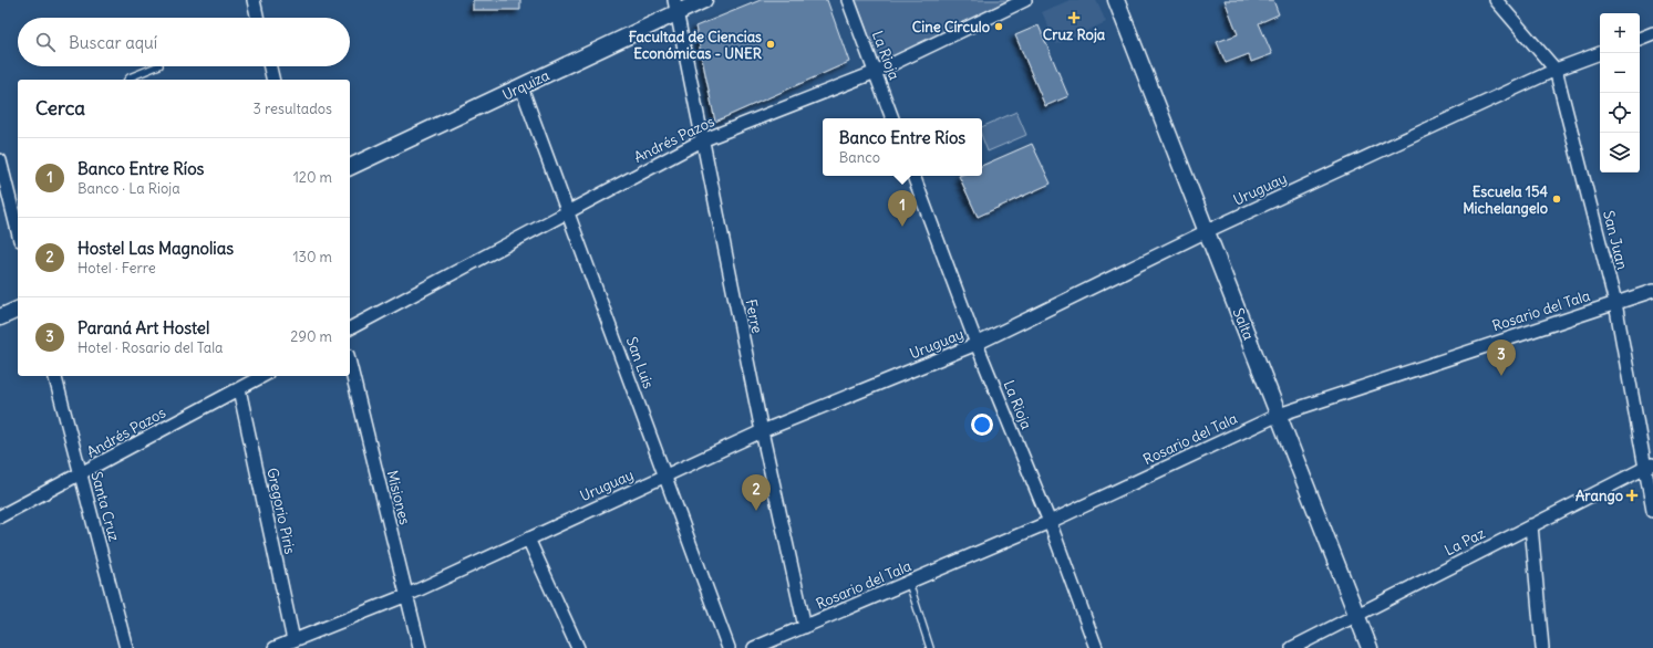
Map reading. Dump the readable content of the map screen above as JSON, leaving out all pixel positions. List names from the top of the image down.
{
  "streets": {
    "street": [
      "La Rioja",
      "Urquiza",
      "Andrés Pazos",
      "Uruguay",
      "San Juan",
      "Rosario del Tala",
      "Ferre",
      "Salta",
      "San Luis",
      "Misiones",
      "Santa Cruz",
      "Gregorio Piris",
      "La Paz"
    ]
  },
  "crossings": [
    ["La Rioja", "Andrés Pazos"],
    ["La Rioja", "Uruguay"],
    ["La Rioja", "Rosario del Tala"],
    ["Urquiza", "Ferre"],
    ["Urquiza", "San Luis"],
    ["Andrés Pazos", "Ferre"],
    ["Andrés Pazos", "San Luis"],
    ["Andrés Pazos", "Santa Cruz"],
    ["Andrés Pazos", "Gregorio Piris"],
    ["Uruguay", "San Juan"],
    ["Uruguay", "Ferre"],
    ["Uruguay", "Salta"],
    ["Uruguay", "San Luis"],
    ["Uruguay", "Misiones"],
    ["Uruguay", "Gregorio Piris"],
    ["San Juan", "Rosario del Tala"],
    ["San Juan", "La Paz"],
    ["Rosario del Tala", "Ferre"],
    ["Rosario del Tala", "Salta"],
    ["Salta", "La Paz"]
  ],
  "places": {
    "health": ["Cruz Roja", "Arango"],
    "other": ["Cine Círculo", "Facultad de Ciencias Económicas - UNER", "Escuela 154 Michelangelo"]
  },
  "page": {
    "map_buttons": ["+", "−"],
    "search": "Buscar aquí",
    "heading": ["Cerca", "3 resultados"],
    "popup": ["Banco Entre Ríos", "Banco"],
    "list": [
      {
        "mark": "1",
        "name": "Banco Entre Ríos",
        "note": "Banco · La Rioja",
        "value": "120 m"
      },
      {
        "mark": "2",
        "name": "Hostel Las Magnolias",
        "note": "Hotel · Ferre",
        "value": "130 m"
      },
      {
        "mark": "3",
        "name": "Paraná Art Hostel",
        "note": "Hotel · Rosario del Tala",
        "value": "290 m"
      }
    ],
    "pins": ["1", "3", "2"]
  }
}
